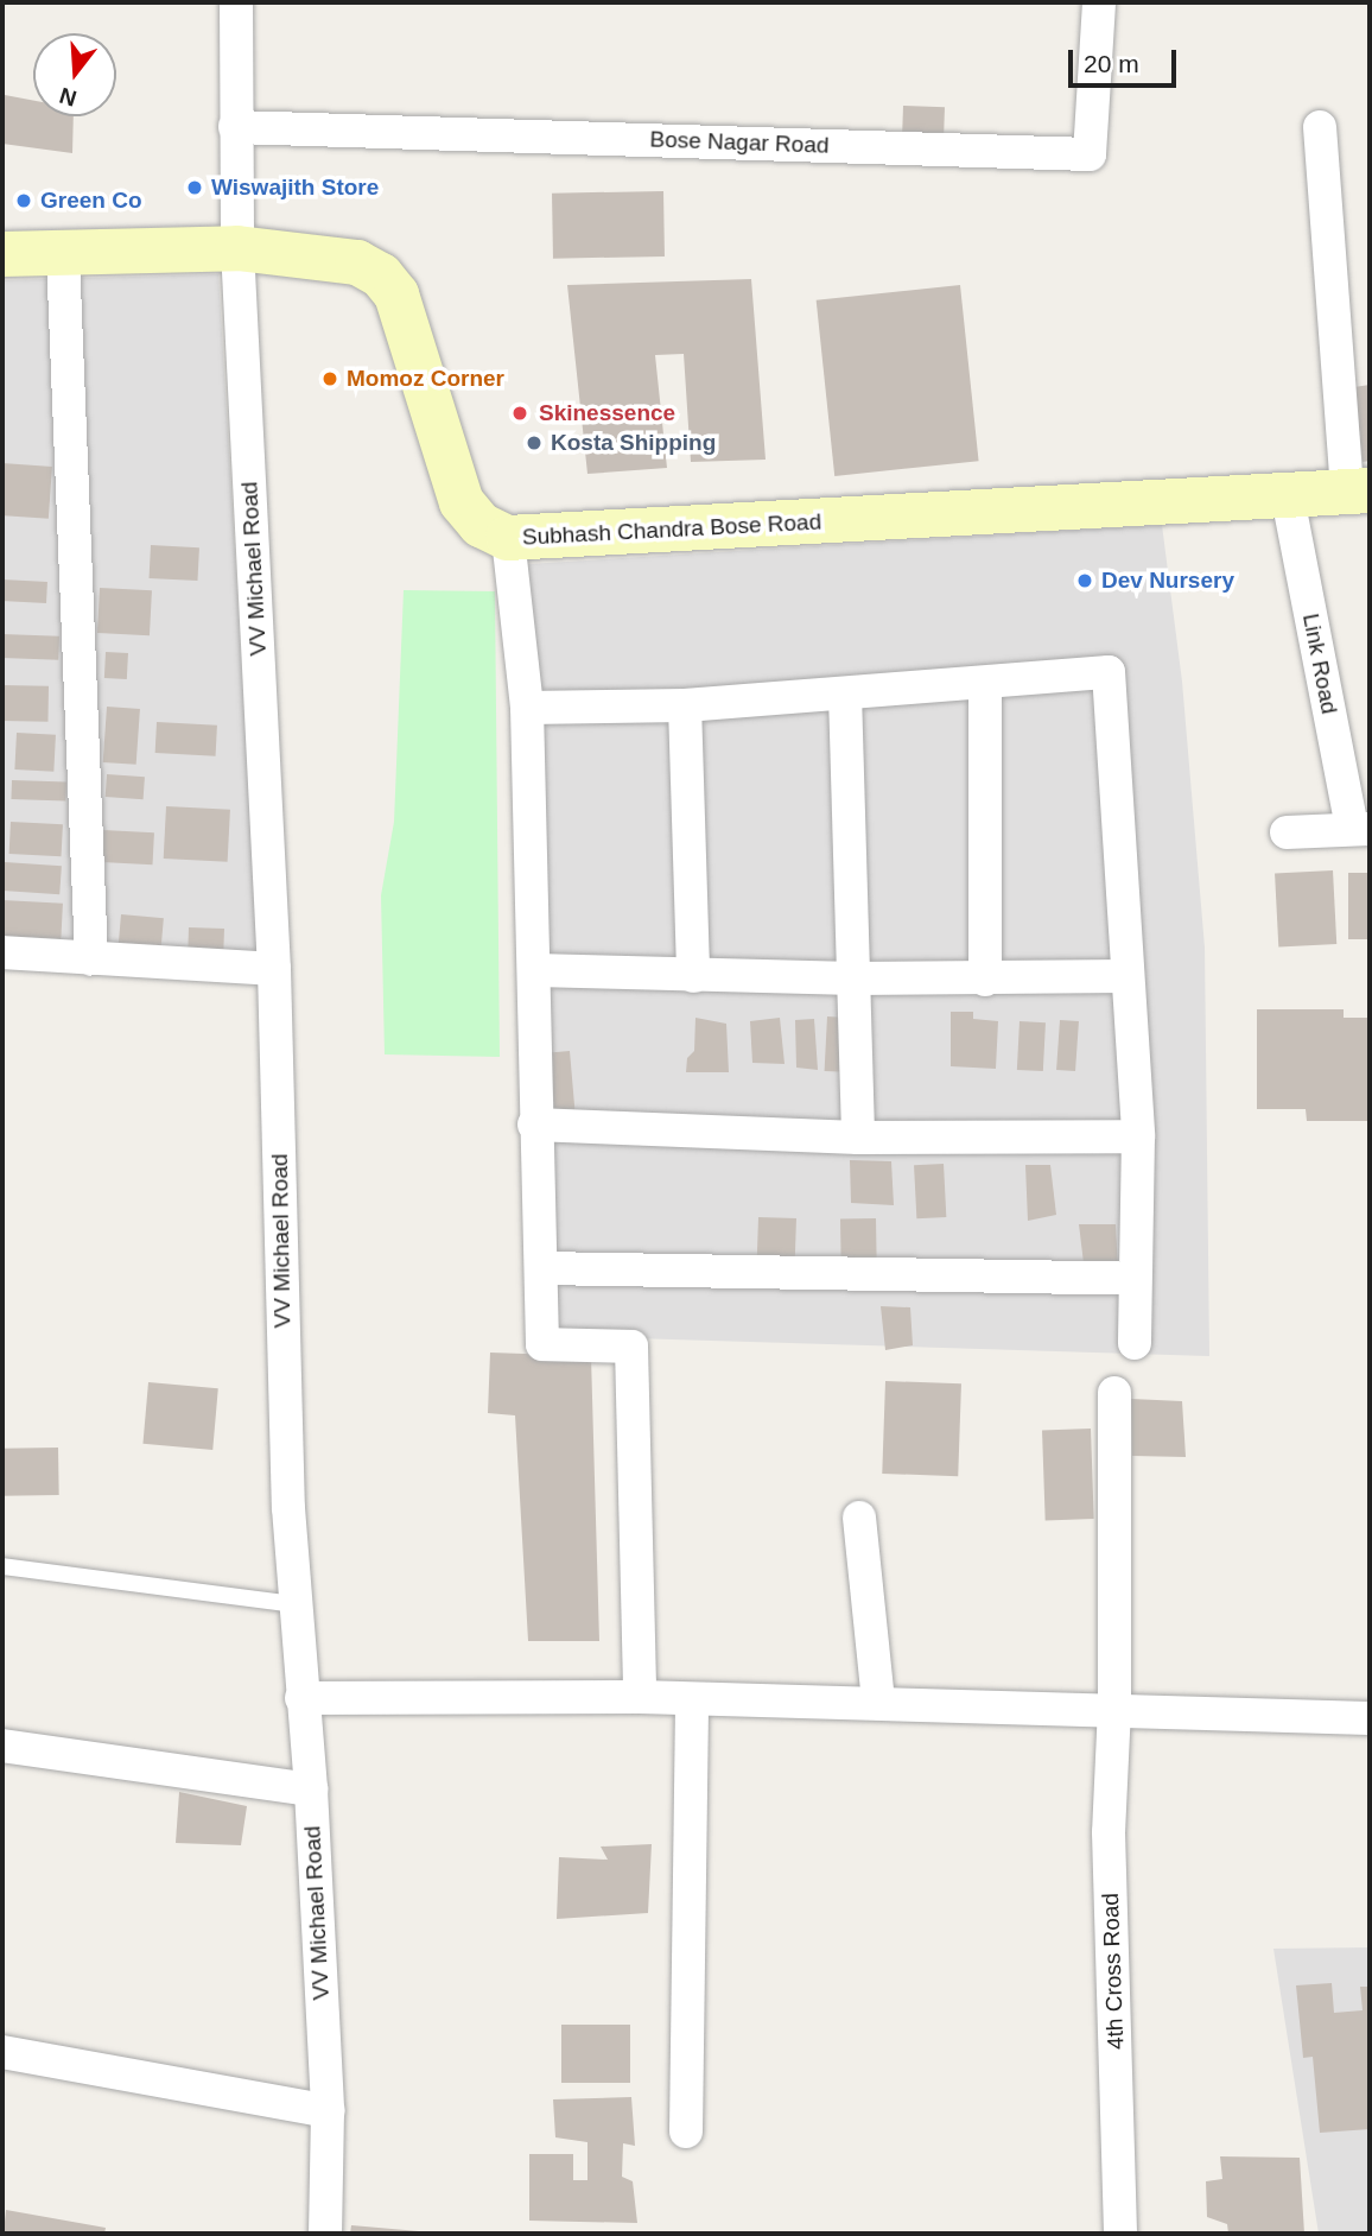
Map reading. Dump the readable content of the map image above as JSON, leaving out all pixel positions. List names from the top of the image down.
{
  "streets": {
    "main road": ["Subhash Chandra Bose Road"],
    "street": [
      "Bose Nagar Road",
      "VV Michael Road",
      "Link Road",
      "4th Cross Road"
    ]
  },
  "crossings": [
    ["Bose Nagar Road", "VV Michael Road"],
    ["Subhash Chandra Bose Road", "VV Michael Road"],
    ["Subhash Chandra Bose Road", "Link Road"]
  ],
  "places": [
    "Wiswajith Store",
    "Green Co",
    "Momoz Corner",
    "Skinessence",
    "Kosta Shipping",
    "Dev Nursery"
  ],
  "scale_bar": "20 m",
  "north": "bottom"
}
